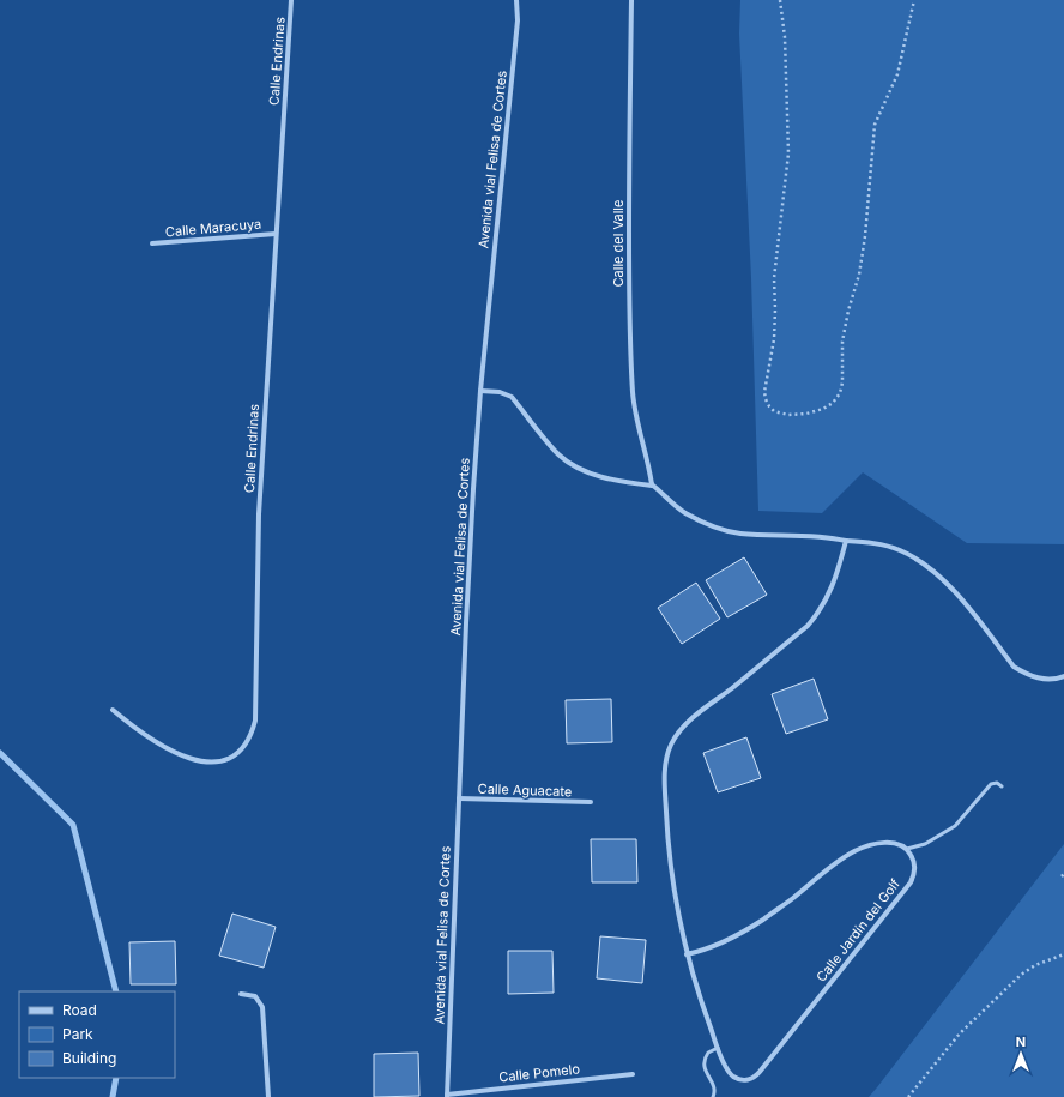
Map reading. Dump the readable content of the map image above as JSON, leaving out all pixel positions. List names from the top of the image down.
{
  "streets": {
    "street": [
      "Calle Endrinas",
      "Avenida vial Felisa de Cortes",
      "Calle Maracuya",
      "Calle del Valle",
      "Calle Aguacate",
      "Calle Jardín del Golf",
      "Calle Pomelo"
    ]
  },
  "crossings": [
    ["Calle Endrinas", "Calle Maracuya"],
    ["Avenida vial Felisa de Cortes", "Calle Aguacate"],
    ["Avenida vial Felisa de Cortes", "Calle Pomelo"]
  ],
  "legend": ["Road", "Park", "Building"],
  "north": "top"
}
